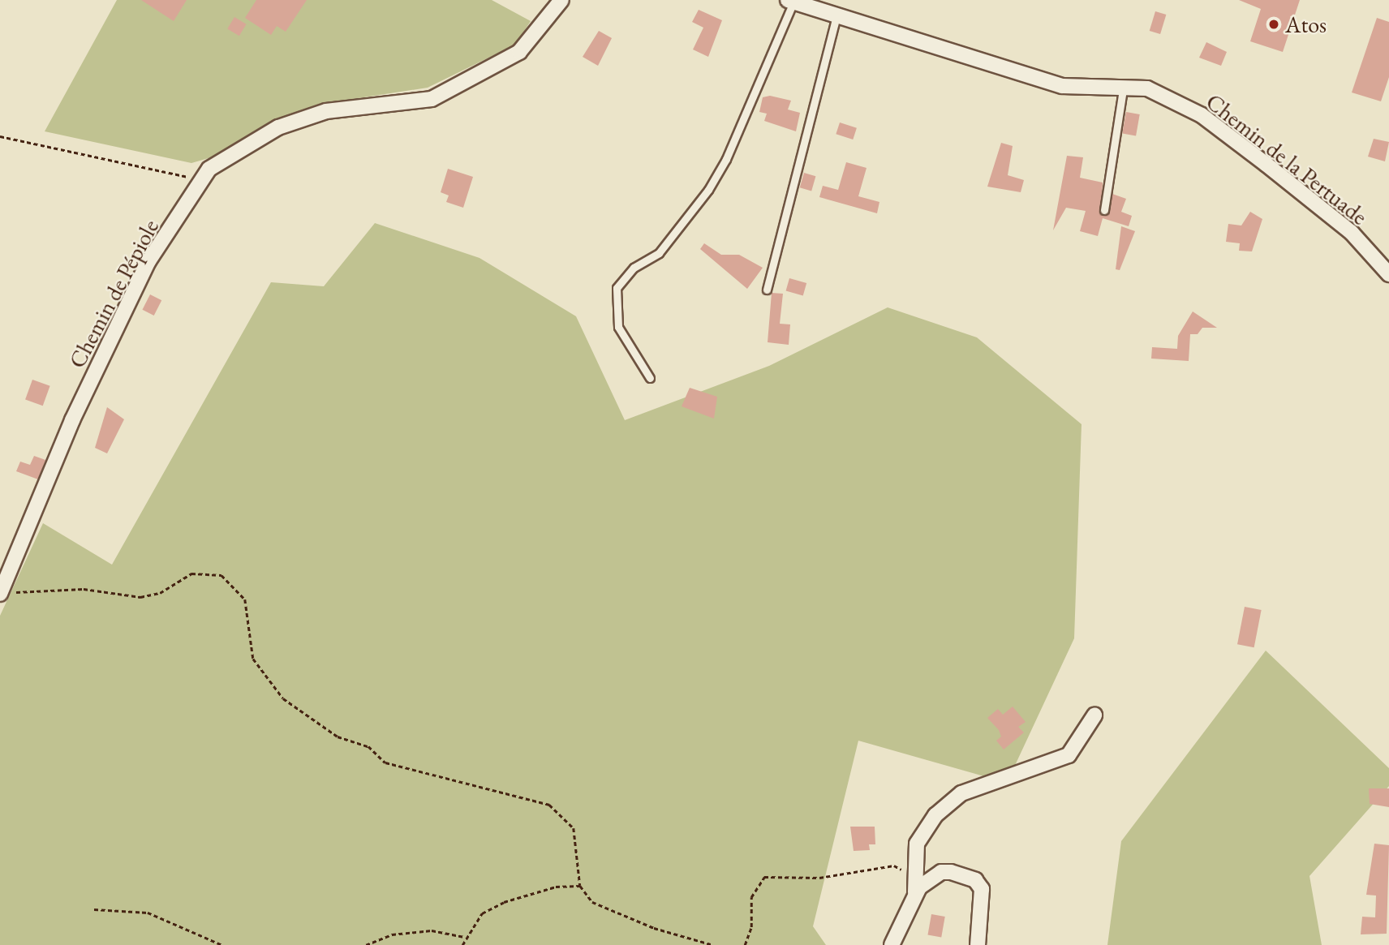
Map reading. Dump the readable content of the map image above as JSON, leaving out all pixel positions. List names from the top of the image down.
{
  "streets": {
    "street": ["Chemin de la Pertuade", "Chemin de Pépiole"]
  },
  "places": ["Atos"]
}
